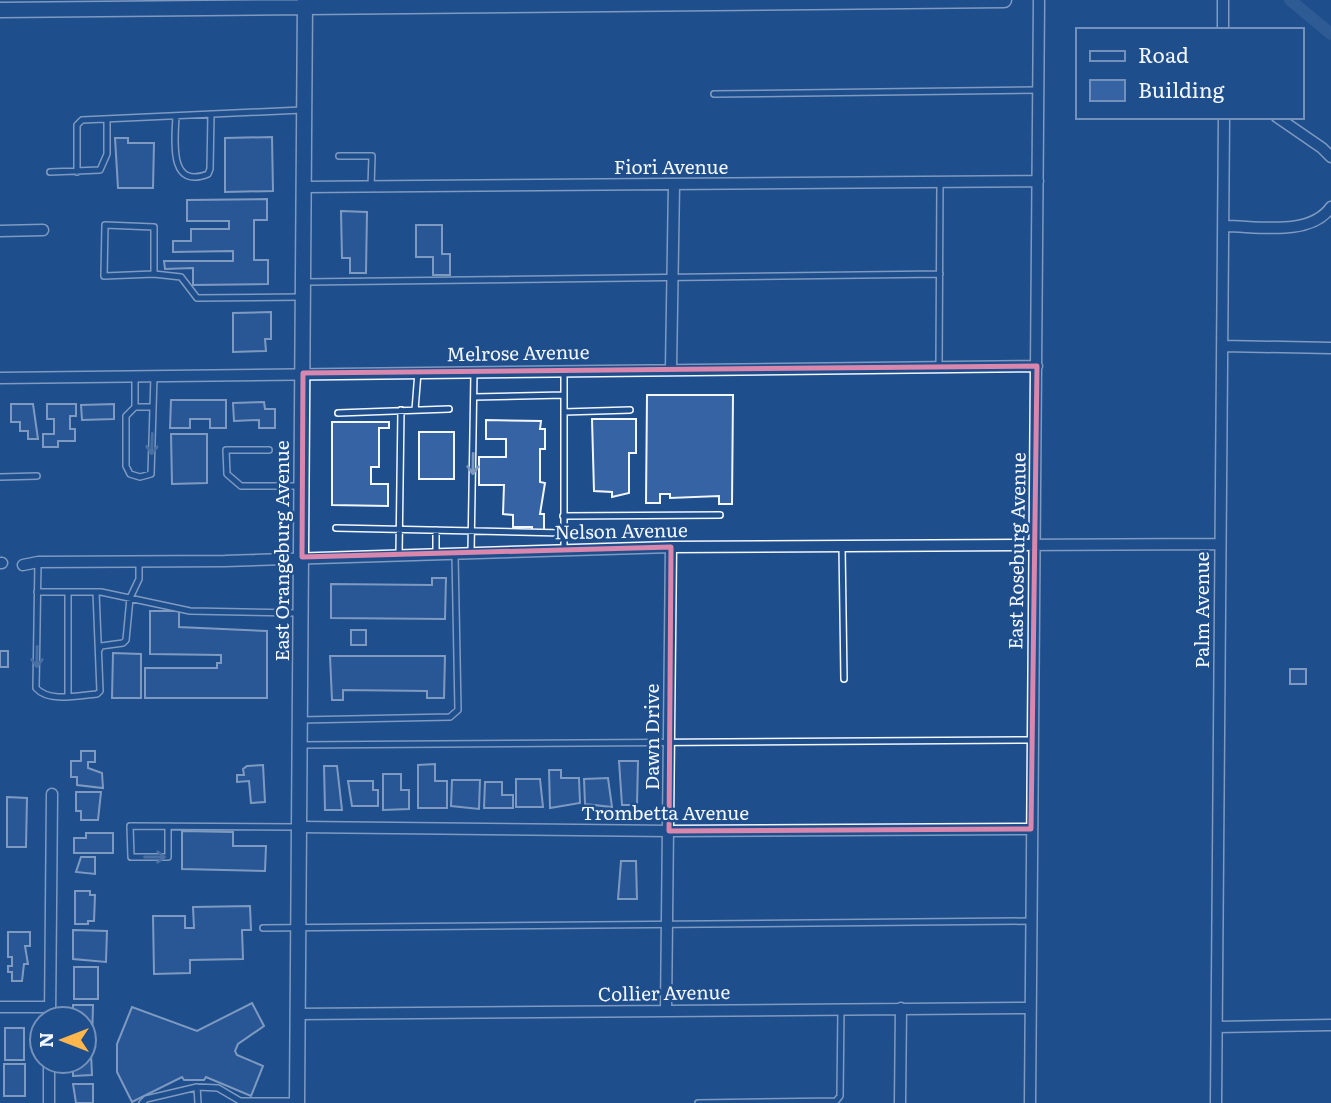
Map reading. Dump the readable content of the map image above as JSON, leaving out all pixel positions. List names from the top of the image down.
{
  "streets": {
    "street": [
      "Fiori Avenue",
      "Melrose Avenue",
      "Nelson Avenue",
      "East Orangeburg Avenue",
      "East Roseburg Avenue",
      "Palm Avenue",
      "Dawn Drive",
      "Trombetta Avenue",
      "Collier Avenue"
    ]
  },
  "crossings": [
    ["Fiori Avenue", "East Orangeburg Avenue"],
    ["Fiori Avenue", "East Roseburg Avenue"],
    ["Melrose Avenue", "East Orangeburg Avenue"],
    ["Melrose Avenue", "East Roseburg Avenue"],
    ["Nelson Avenue", "East Orangeburg Avenue"],
    ["Nelson Avenue", "East Roseburg Avenue"],
    ["Nelson Avenue", "Palm Avenue"],
    ["Nelson Avenue", "Dawn Drive"],
    ["East Orangeburg Avenue", "Trombetta Avenue"],
    ["East Orangeburg Avenue", "Collier Avenue"],
    ["East Roseburg Avenue", "Trombetta Avenue"],
    ["East Roseburg Avenue", "Collier Avenue"],
    ["Dawn Drive", "Trombetta Avenue"],
    ["Dawn Drive", "Collier Avenue"]
  ],
  "legend": ["Road", "Building"],
  "north": "left"
}
